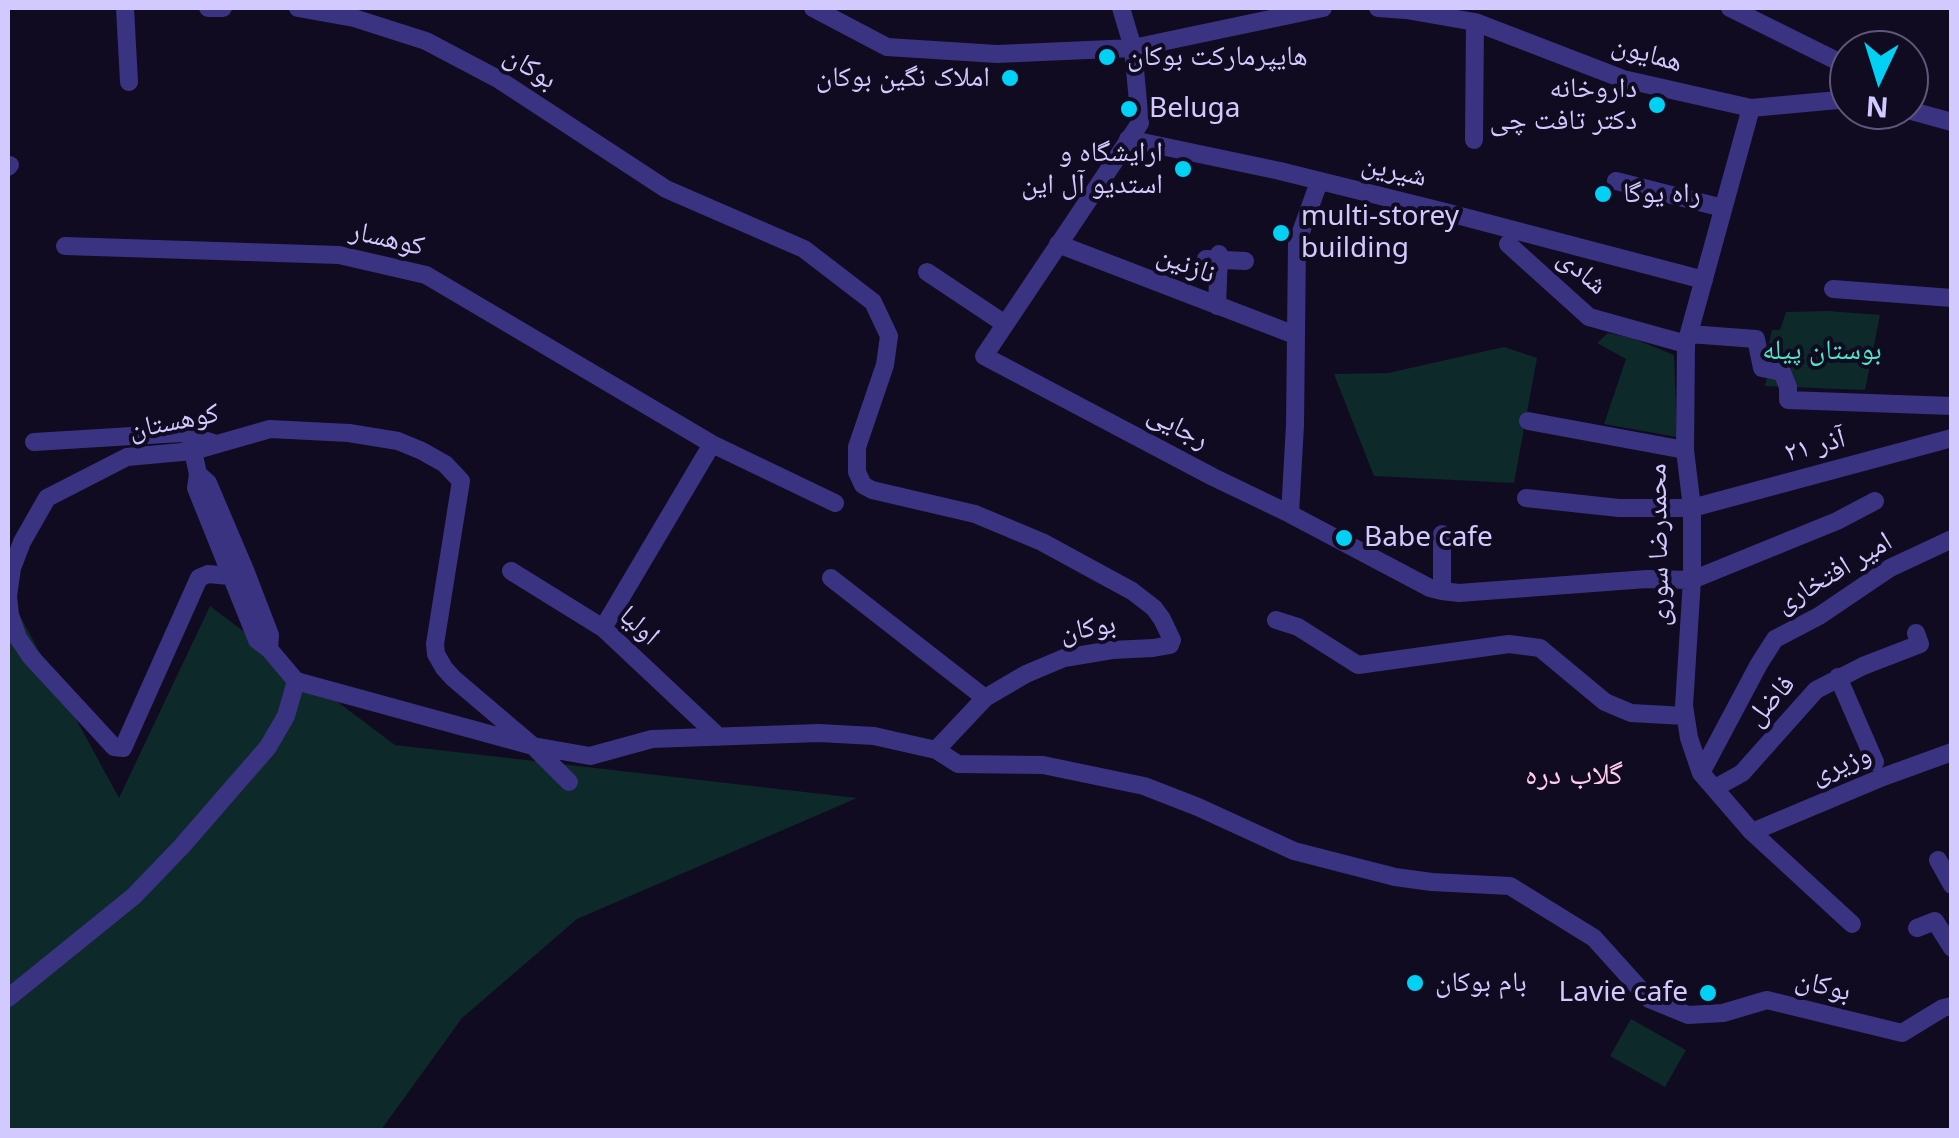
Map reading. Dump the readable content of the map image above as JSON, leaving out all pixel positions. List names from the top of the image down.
{
  "streets": {
    "street": [
      "همایون",
      "بوکان",
      "شیرین",
      "کوهسار",
      "نازنین",
      "شادی",
      "کوهستان",
      "رجایی",
      "۲۱ آذر",
      "محمدرضا سوری",
      "امیر افتخاری",
      "اولیا",
      "فاضل",
      "وزیری"
    ]
  },
  "crossings": [
    ["همایون", "محمدرضا سوری"],
    ["بوکان", "کوهستان"],
    ["شیرین", "رجایی"],
    ["شیرین", "محمدرضا سوری"],
    ["نازنین", "رجایی"],
    ["شادی", "محمدرضا سوری"],
    ["کوهستان", "اولیا"],
    ["رجایی", "محمدرضا سوری"],
    ["۲۱ آذر", "محمدرضا سوری"],
    ["محمدرضا سوری", "امیر افتخاری"],
    ["محمدرضا سوری", "فاضل"],
    ["محمدرضا سوری", "وزیری"]
  ],
  "districts": ["گلاب دره"],
  "parks": ["بوستان پیله"],
  "places": [
    "هایپرمارکت بوکان",
    "املاک نگین بوکان",
    "داروخانه دکتر تافت چی",
    "Beluga",
    "ارایشگاه و استدیو آل این",
    "راه یوگا",
    "multi-storey building",
    "Babe cafe",
    "بام بوکان",
    "Lavie cafe"
  ],
  "north": "bottom"
}
